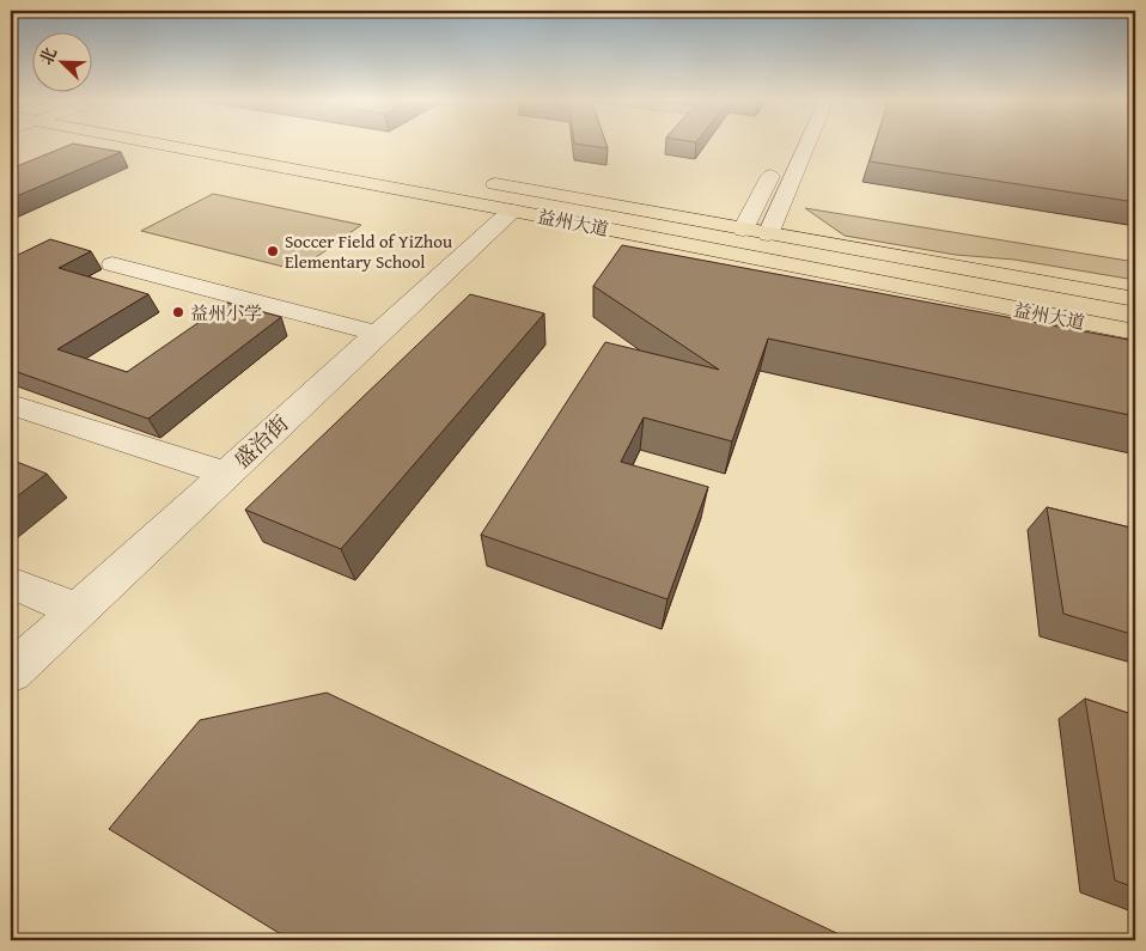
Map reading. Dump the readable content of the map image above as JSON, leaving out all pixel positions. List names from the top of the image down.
{
  "streets": {
    "main road": ["益州大道"],
    "street": ["盛治街"]
  },
  "crossings": [
    ["益州大道", "盛治街"]
  ],
  "places": ["Soccer Field of YiZhou Elementary School", "益州小学"],
  "north": "top left"
}
